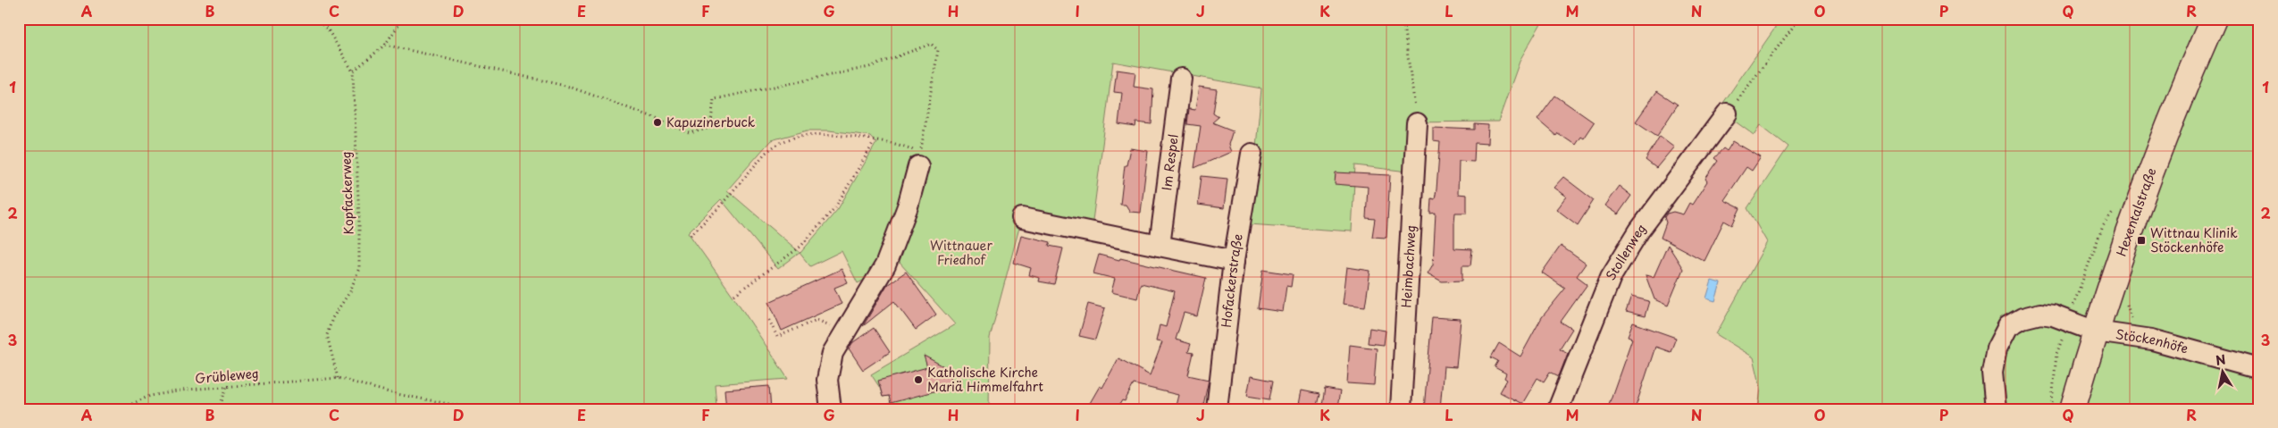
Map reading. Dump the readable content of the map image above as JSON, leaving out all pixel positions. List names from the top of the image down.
{
  "streets": {
    "main road": ["Hexentalstraße"],
    "street": [
      "Im Respel",
      "Stollenweg",
      "Heimbachweg",
      "Hofackerstraße",
      "Stöckenhöfe"
    ],
    "path": ["Kopfackerweg", "Grübleweg"]
  },
  "crossings": [
    ["Kopfackerweg", "Grübleweg"],
    ["Hexentalstraße", "Stöckenhöfe"]
  ],
  "parks": ["Wittnauer Friedhof"],
  "places": {
    "other": ["Kapuzinerbuck", "Katholische Kirche Mariä Himmelfahrt"],
    "transit": ["Wittnau Klinik Stöckenhöfe"]
  },
  "north": "top",
  "grid": {
    "columns": [
      "A",
      "B",
      "C",
      "D",
      "E",
      "F",
      "G",
      "H",
      "I",
      "J",
      "K",
      "L",
      "M",
      "N",
      "O",
      "P",
      "Q",
      "R"
    ],
    "rows": ["1", "2", "3"]
  }
}
